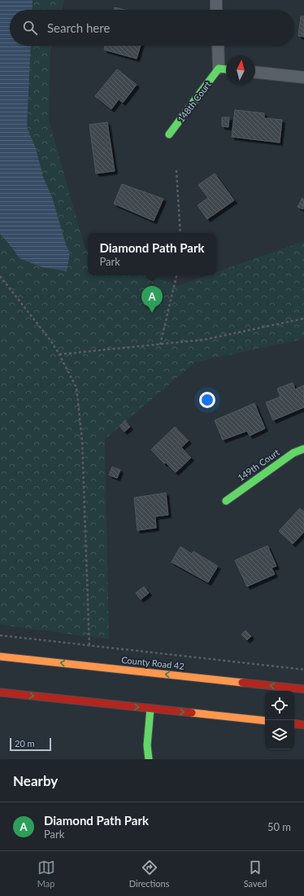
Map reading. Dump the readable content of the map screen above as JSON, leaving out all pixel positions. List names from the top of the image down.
{
  "streets": {
    "main road": ["148th Court", "149th Court", "County Road 42"]
  },
  "scale_bar": "20 m",
  "north": "top",
  "page": {
    "search": "Search here",
    "popup": ["Diamond Path Park", "Park"],
    "pins": "A",
    "scale": "20 m",
    "heading": "Nearby",
    "list": [
      {
        "mark": "A",
        "name": "Diamond Path Park",
        "note": "Park",
        "value": "50 m"
      }
    ],
    "nav": ["Map", "Directions", "Saved"]
  }
}
